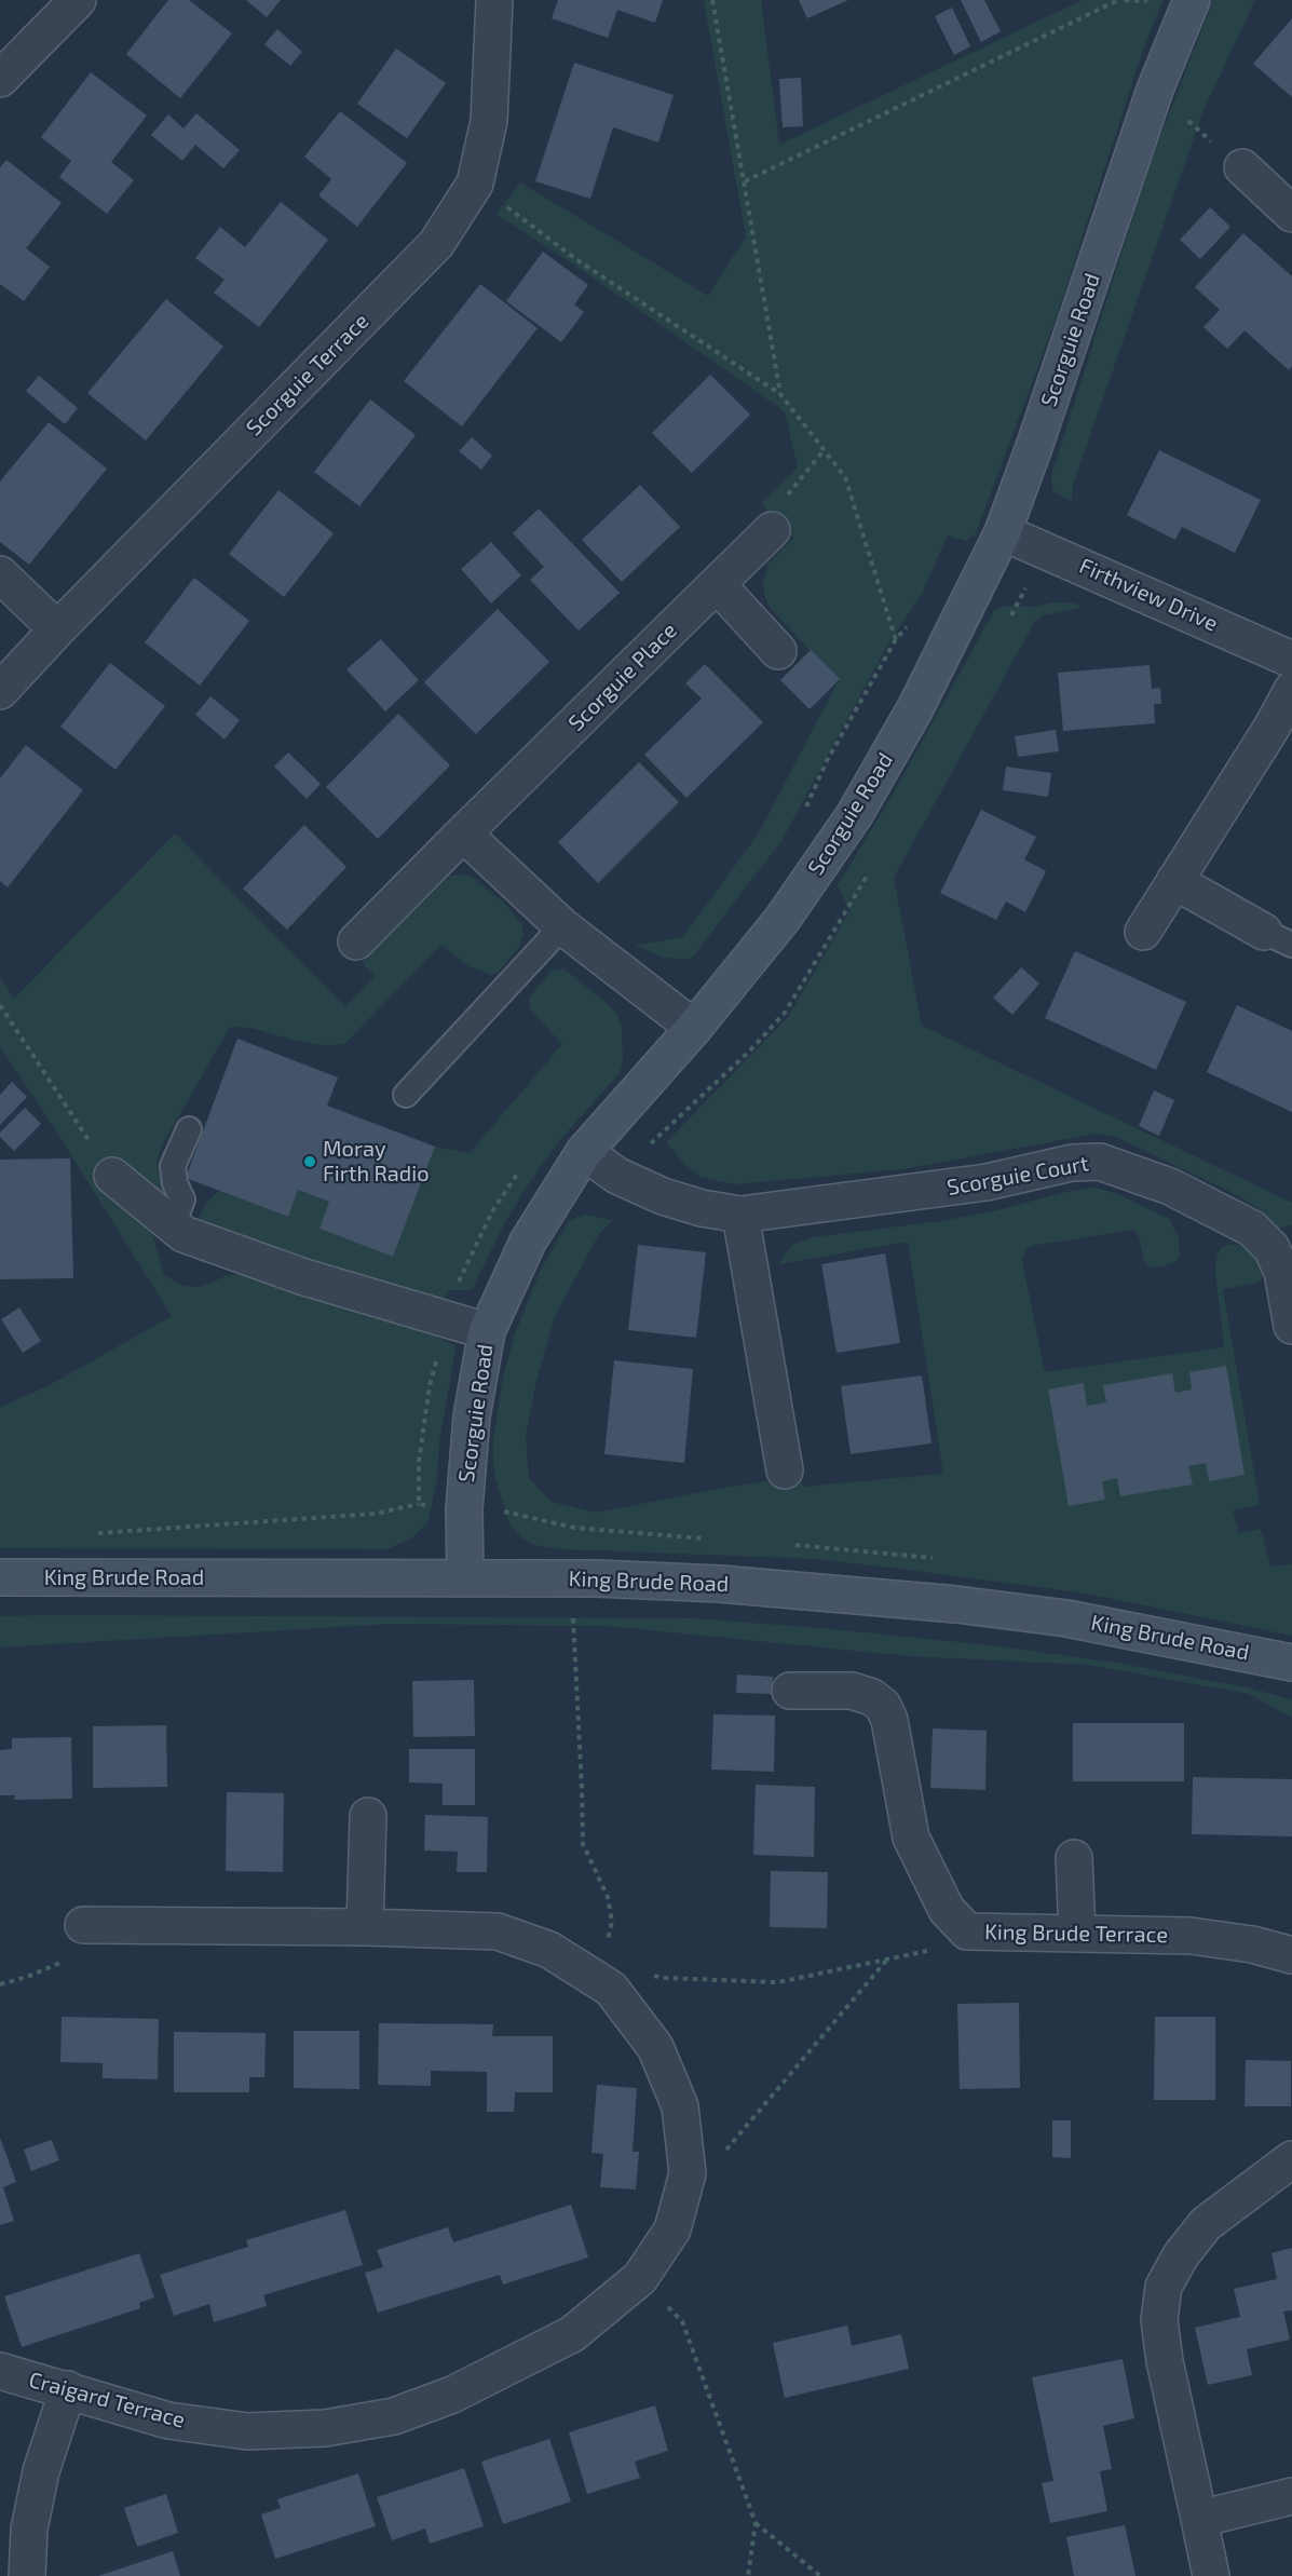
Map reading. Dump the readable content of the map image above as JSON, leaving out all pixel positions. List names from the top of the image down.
{
  "streets": {
    "street": [
      "Scorguie Road",
      "Scorguie Terrace",
      "Firthview Drive",
      "Scorguie Place",
      "Scorguie Court",
      "King Brude Road",
      "King Brude Terrace",
      "Craigard Terrace"
    ]
  },
  "crossings": [
    ["Scorguie Road", "Firthview Drive"],
    ["Scorguie Road", "Scorguie Court"],
    ["Scorguie Road", "King Brude Road"]
  ],
  "places": ["Moray Firth Radio"]
}
